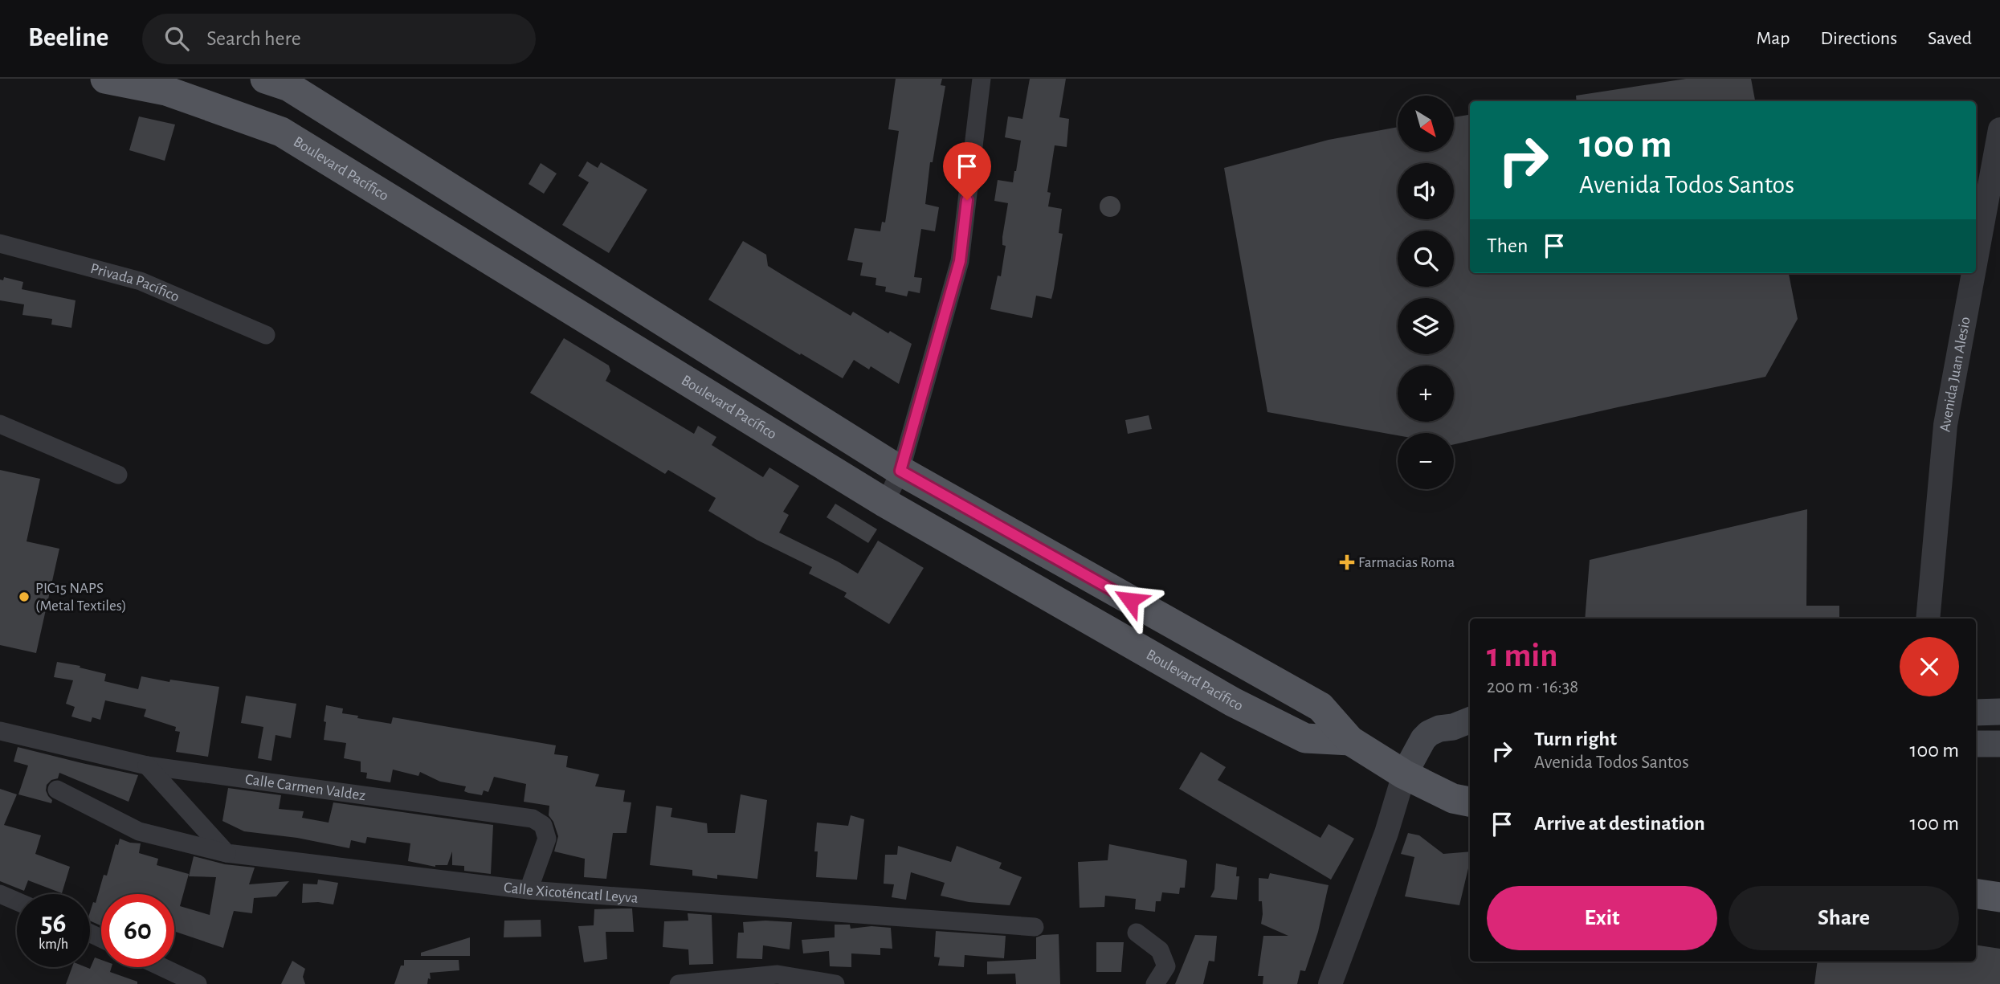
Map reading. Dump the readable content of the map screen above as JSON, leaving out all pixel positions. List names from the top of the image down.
{
  "streets": {
    "main road": ["Boulevard Pacífico"],
    "street": [
      "Privada Pacífico",
      "Avenida Juan Alesio",
      "Calle Carmen Valdez",
      "Calle Xicoténcatl Leyva"
    ]
  },
  "crossings": [
    ["Calle Carmen Valdez", "Calle Xicoténcatl Leyva"]
  ],
  "places": {
    "health": ["Farmacias Roma"],
    "other": ["PIC15 NAPS (Metal Textiles)"]
  },
  "north": "bottom right",
  "page": {
    "header": "Beeline",
    "search": "Search here",
    "nav": ["Map", "Directions", "Saved"],
    "map_buttons": ["+", "−"],
    "turn": ["100 m", "Avenida Todos Santos"],
    "then": "Then",
    "heading": ["1 min", "200 m · 16:38"],
    "list": [
      {
        "name": "Turn right",
        "note": "Avenida Todos Santos",
        "value": "100 m"
      },
      {
        "name": "Arrive at destination",
        "value": "100 m"
      }
    ],
    "buttons": ["Exit", "Share"],
    "speed": "56 km/h",
    "limit": "60"
  }
}
